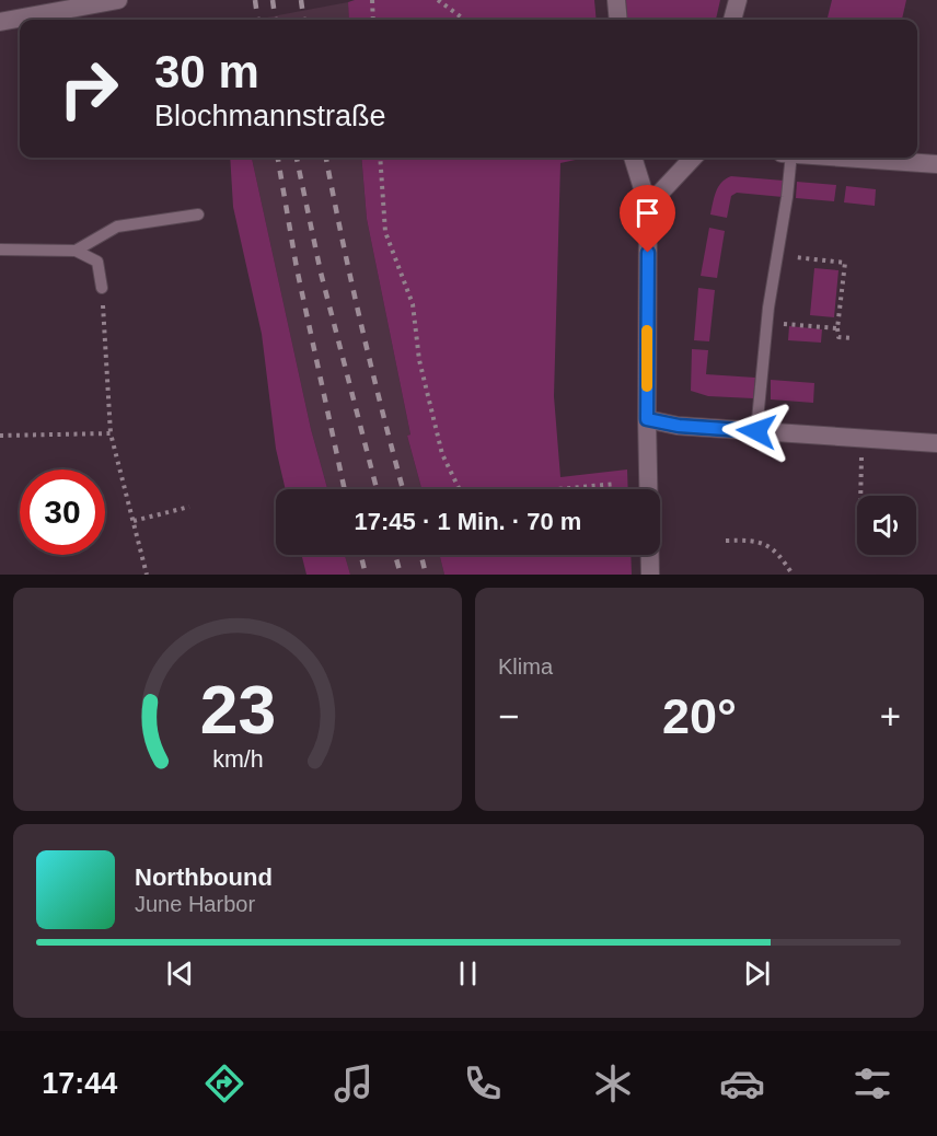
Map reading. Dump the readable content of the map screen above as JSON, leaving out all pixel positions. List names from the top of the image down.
{
  "page": {
    "turn": ["30 m", "Blochmannstraße"],
    "limit": "30",
    "trip": "17:45 · 1 Min. · 70 m",
    "tile": "Klima",
    "heat": ["−", "20°", "+"],
    "song": ["Northbound", "June Harbor"],
    "tabs": "17:44",
    "gauge": ["23", "km/h"]
  }
}
